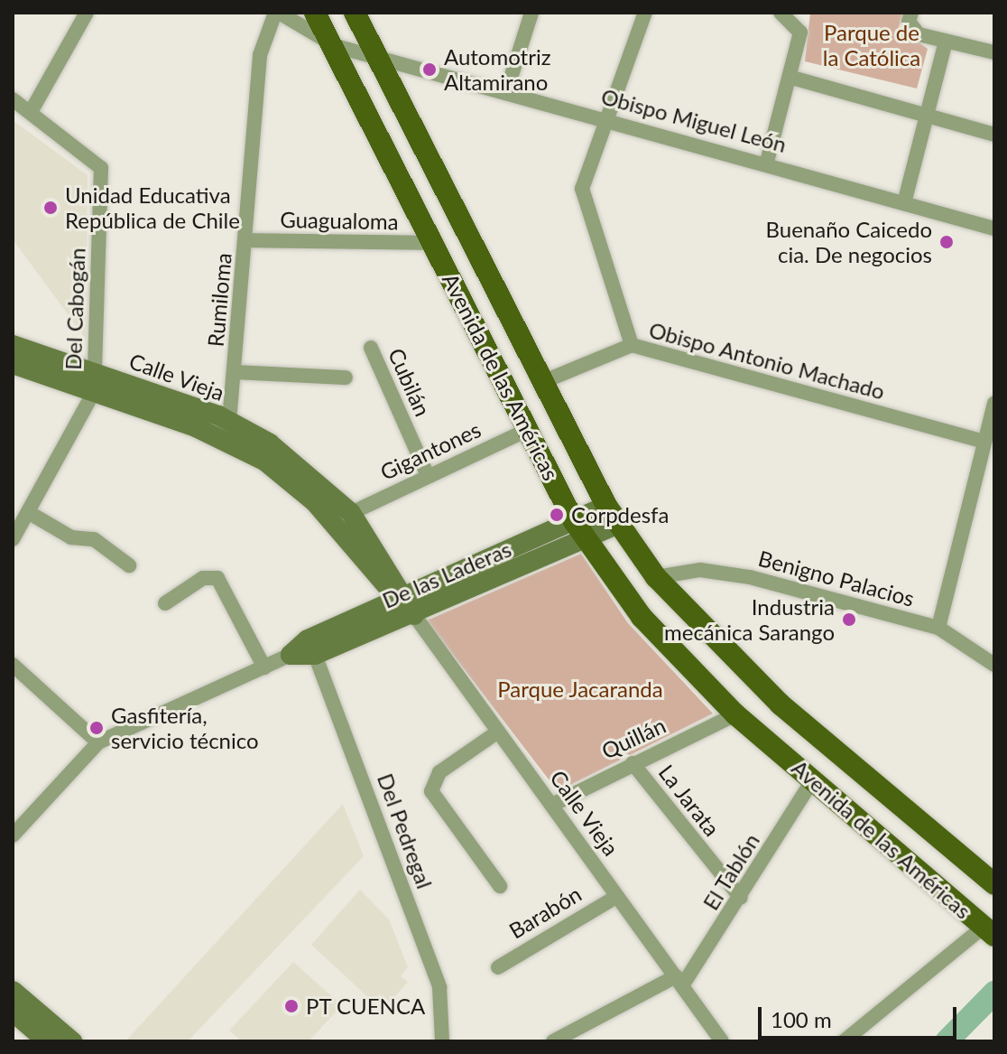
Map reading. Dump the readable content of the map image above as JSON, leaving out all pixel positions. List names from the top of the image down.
{
  "streets": {
    "main road": ["Calle Vieja", "Avenida de las Américas", "De las Laderas"],
    "street": [
      "Obispo Miguel León",
      "Guagualoma",
      "Rumiloma",
      "Del Cabogán",
      "Obispo Antonio Machado",
      "Cubilán",
      "Gigantones",
      "Benigno Palacios",
      "Quillán",
      "La Jarata",
      "Del Pedregal",
      "El Tablón",
      "Barabón"
    ]
  },
  "crossings": [
    ["Obispo Miguel León", "Rumiloma"],
    ["Obispo Miguel León", "Avenida de las Américas"],
    ["Guagualoma", "Rumiloma"],
    ["Guagualoma", "Avenida de las Américas"],
    ["Rumiloma", "Calle Vieja"],
    ["Del Cabogán", "Calle Vieja"],
    ["Obispo Antonio Machado", "Avenida de las Américas"],
    ["Calle Vieja", "Gigantones"],
    ["Calle Vieja", "De las Laderas"],
    ["Calle Vieja", "Quillán"],
    ["Calle Vieja", "El Tablón"],
    ["Calle Vieja", "Barabón"],
    ["Avenida de las Américas", "Gigantones"],
    ["Avenida de las Américas", "De las Laderas"],
    ["Avenida de las Américas", "Benigno Palacios"],
    ["Avenida de las Américas", "Quillán"],
    ["Avenida de las Américas", "El Tablón"],
    ["Cubilán", "Gigantones"],
    ["De las Laderas", "Del Pedregal"],
    ["Quillán", "La Jarata"],
    ["La Jarata", "El Tablón"]
  ],
  "parks": ["Parque de la Católica", "Parque Jacaranda"],
  "places": [
    "Automotriz Altamirano",
    "Unidad Educativa República de Chile",
    "Buenaño Caicedo cia. De negocios",
    "Corpdesfa",
    "Industria mecánica Sarango",
    "Gasfitería, servicio técnico",
    "PT CUENCA"
  ],
  "scale_bar": "100 m"
}
